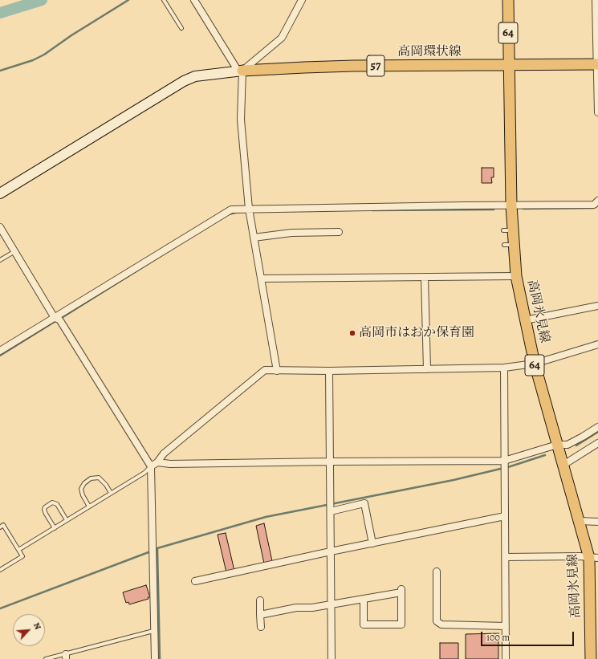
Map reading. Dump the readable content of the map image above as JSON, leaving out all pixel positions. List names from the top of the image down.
{
  "streets": {
    "main road": [
      "64",
      "高岡環状線",
      "57",
      "高岡氷見線"
    ]
  },
  "crossings": [
    ["高岡環状線", "高岡氷見線"]
  ],
  "places": ["高岡市はおか保育園"],
  "scale_bar": "100 m",
  "north": "top right"
}
